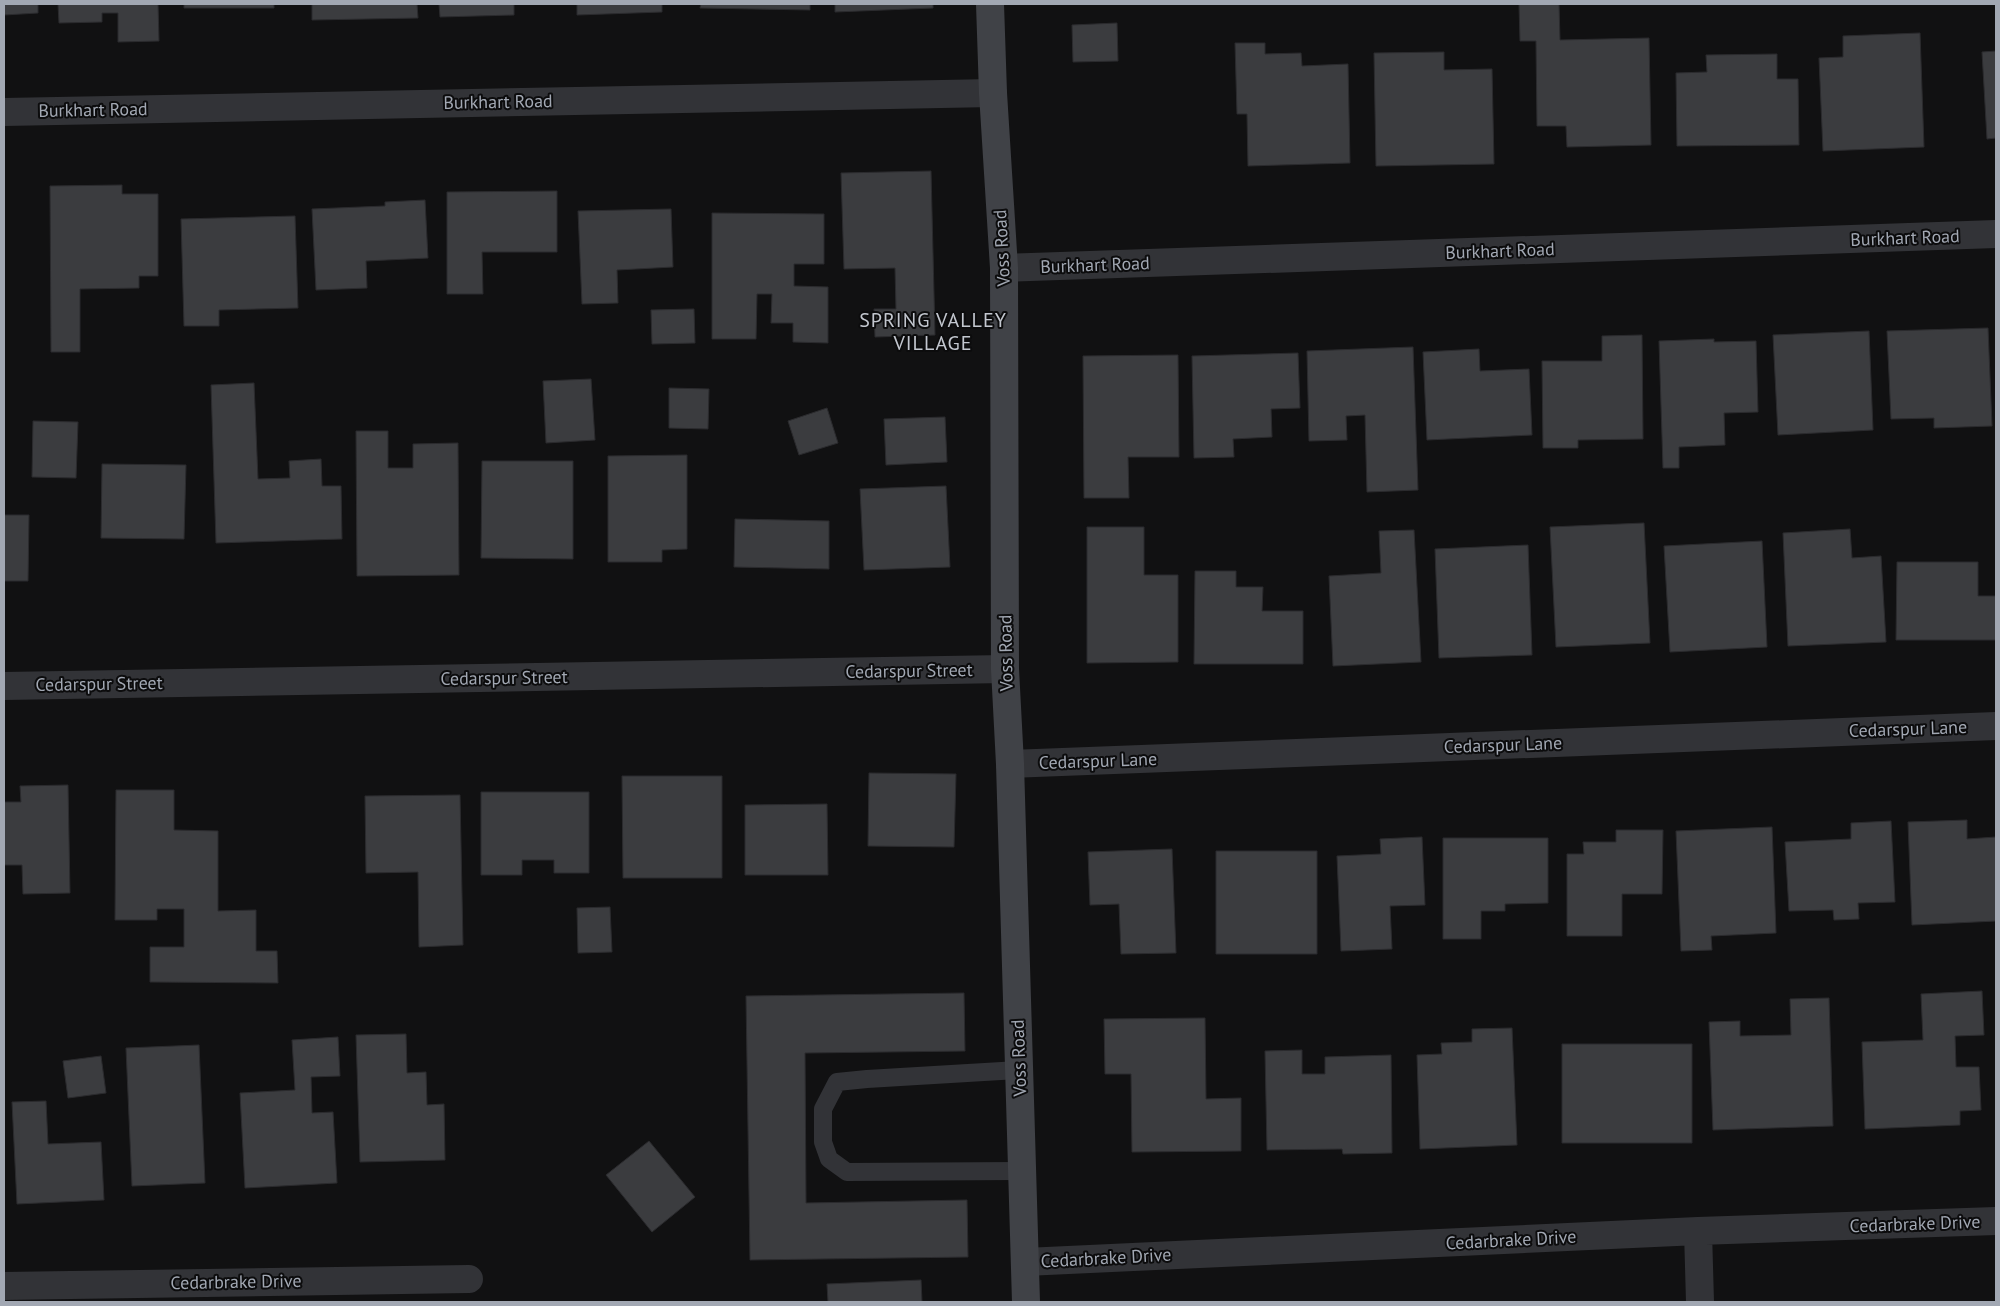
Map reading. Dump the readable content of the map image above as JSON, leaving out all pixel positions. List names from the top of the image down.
{
  "streets": {
    "street": [
      "Burkhart Road",
      "Voss Road",
      "Cedarspur Street",
      "Cedarspur Lane",
      "Cedarbrake Drive"
    ]
  },
  "crossings": [
    ["Burkhart Road", "Voss Road"],
    ["Voss Road", "Cedarspur Street"],
    ["Voss Road", "Cedarspur Lane"],
    ["Voss Road", "Cedarbrake Drive"]
  ],
  "districts": ["SPRING VALLEY VILLAGE"]
}
